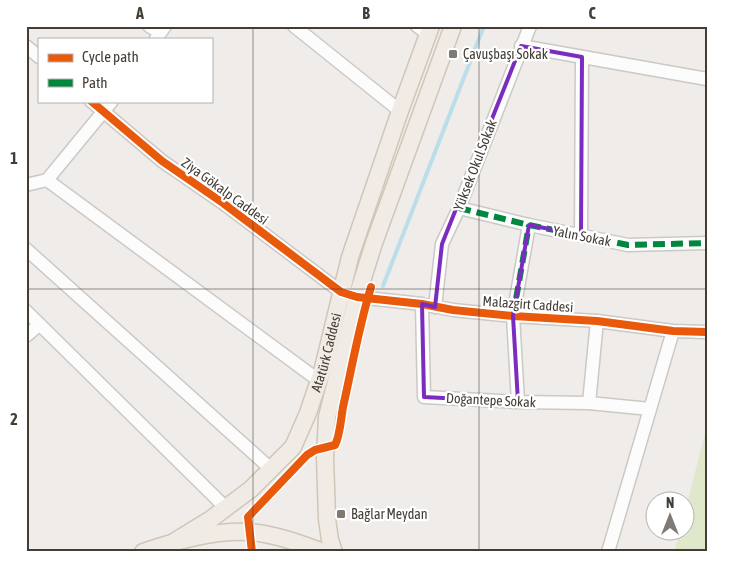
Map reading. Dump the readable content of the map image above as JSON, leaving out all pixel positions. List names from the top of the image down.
{
  "streets": {
    "main road": ["Atatürk Caddesi"],
    "street": [
      "Yüksek Okul Sokak",
      "Ziya Gökalp Caddesi",
      "Yalın Sokak",
      "Malazgirt Caddesi",
      "Doğantepe Sokak"
    ]
  },
  "crossings": [
    ["Yüksek Okul Sokak", "Yalın Sokak"],
    ["Yüksek Okul Sokak", "Malazgirt Caddesi"],
    ["Yüksek Okul Sokak", "Doğantepe Sokak"],
    ["Ziya Gökalp Caddesi", "Malazgirt Caddesi"],
    ["Ziya Gökalp Caddesi", "Atatürk Caddesi"],
    ["Malazgirt Caddesi", "Atatürk Caddesi"],
    ["Malazgirt Caddesi", "Doğantepe Sokak"]
  ],
  "places": {
    "transit": ["Çavuşbaşı Sokak", "Bağlar Meydan"]
  },
  "legend": ["Cycle path", "Path"],
  "north": "top",
  "grid": {
    "columns": ["A", "B", "C"],
    "rows": ["1", "2"]
  }
}
